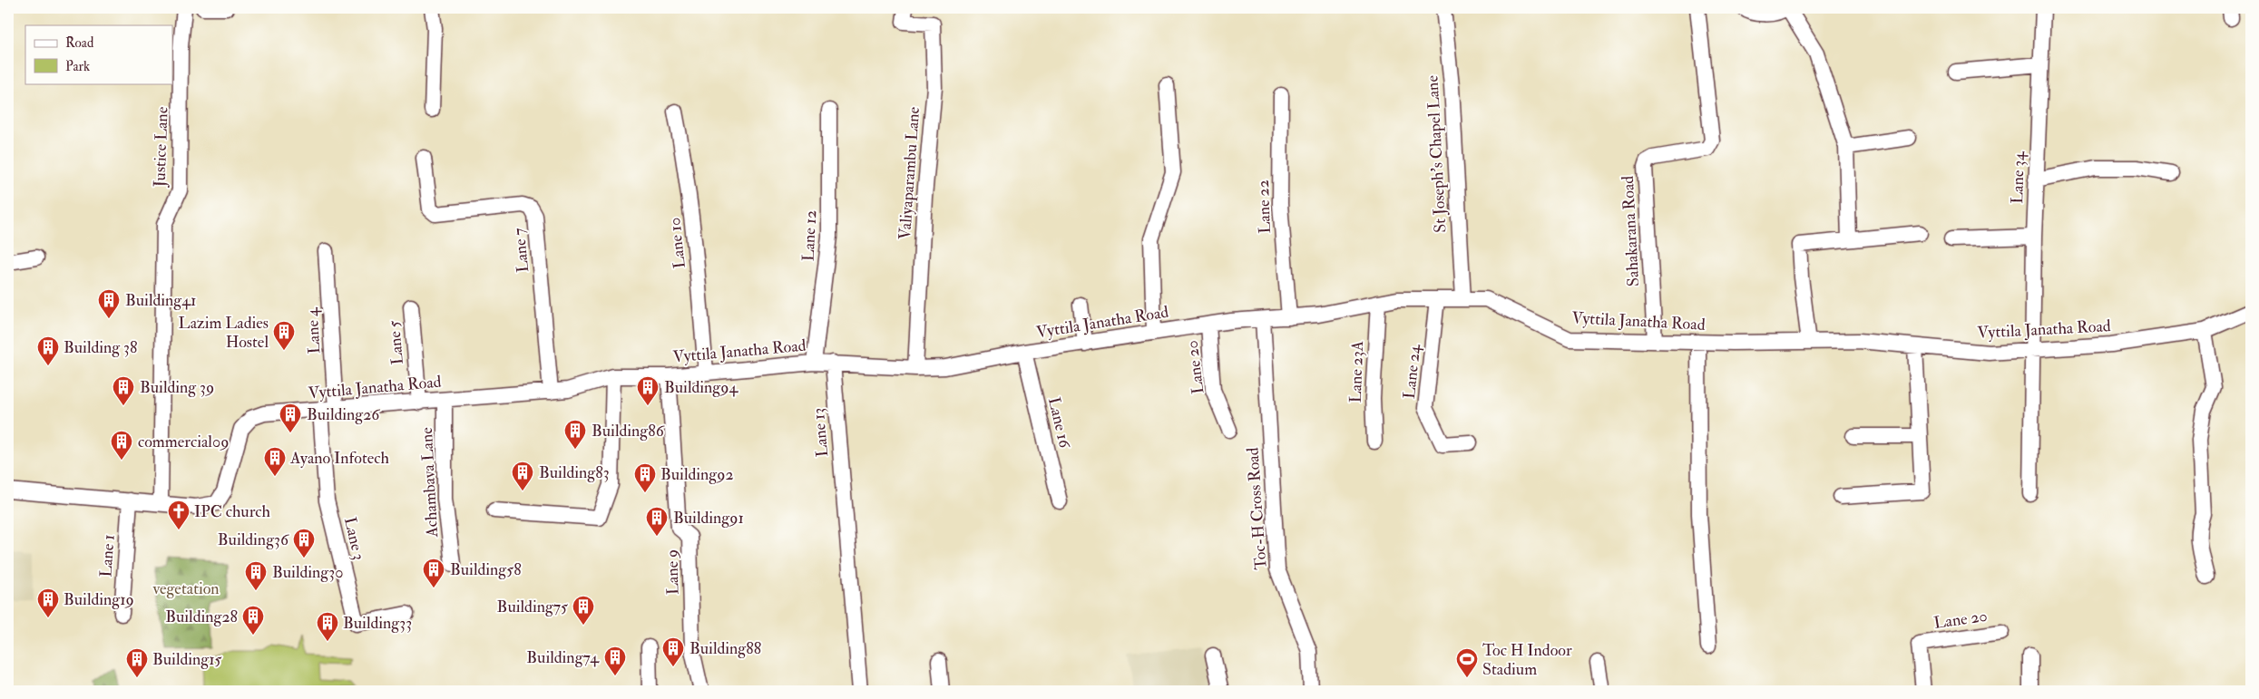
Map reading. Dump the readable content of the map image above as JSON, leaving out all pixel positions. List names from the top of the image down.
{
  "streets": {
    "street": [
      "Justice Lane",
      "St Joseph's Chapel Lane",
      "Valiyaparambu Lane",
      "Lane 34",
      "Lane 22",
      "Sahakarana Road",
      "Lane 12",
      "Lane 10",
      "Lane 7",
      "Vyttila Janatha Road",
      "Lane 4",
      "Lane 5",
      "Lane 20",
      "Lane 23A",
      "Lane 24",
      "Lane 16",
      "Lane 13",
      "Achambava Lane",
      "Toc-H Cross Road",
      "Lane 3",
      "Lane 1",
      "Lane 9"
    ]
  },
  "crossings": [
    ["Justice Lane", "Vyttila Janatha Road"],
    ["St Joseph's Chapel Lane", "Vyttila Janatha Road"],
    ["Valiyaparambu Lane", "Vyttila Janatha Road"],
    ["Lane 34", "Vyttila Janatha Road"],
    ["Lane 22", "Vyttila Janatha Road"],
    ["Sahakarana Road", "Vyttila Janatha Road"],
    ["Lane 12", "Vyttila Janatha Road"],
    ["Lane 10", "Vyttila Janatha Road"],
    ["Lane 7", "Vyttila Janatha Road"],
    ["Vyttila Janatha Road", "Lane 4"],
    ["Vyttila Janatha Road", "Lane 5"],
    ["Vyttila Janatha Road", "Lane 20"],
    ["Vyttila Janatha Road", "Lane 23A"],
    ["Vyttila Janatha Road", "Lane 24"],
    ["Vyttila Janatha Road", "Lane 16"],
    ["Vyttila Janatha Road", "Lane 13"],
    ["Vyttila Janatha Road", "Achambava Lane"],
    ["Vyttila Janatha Road", "Toc-H Cross Road"],
    ["Vyttila Janatha Road", "Lane 3"],
    ["Vyttila Janatha Road", "Lane 1"],
    ["Vyttila Janatha Road", "Lane 9"],
    ["Lane 4", "Lane 3"]
  ],
  "parks": ["vegetation"],
  "places": {
    "building": [
      "Building41",
      "Lazim Ladies Hostel",
      "Building 38",
      "Building 39",
      "Building94",
      "Building26",
      "Building86",
      "commercial09",
      "Ayano Infotech",
      "Building83",
      "Building92",
      "Building91",
      "Building36",
      "Building58",
      "Building30",
      "Building19",
      "Building75",
      "Building28",
      "Building33",
      "Building88",
      "Building74",
      "Building15"
    ],
    "church": ["IPC church"],
    "sports": ["Toc H Indoor Stadium"]
  },
  "legend": ["Road", "Park"]
}
